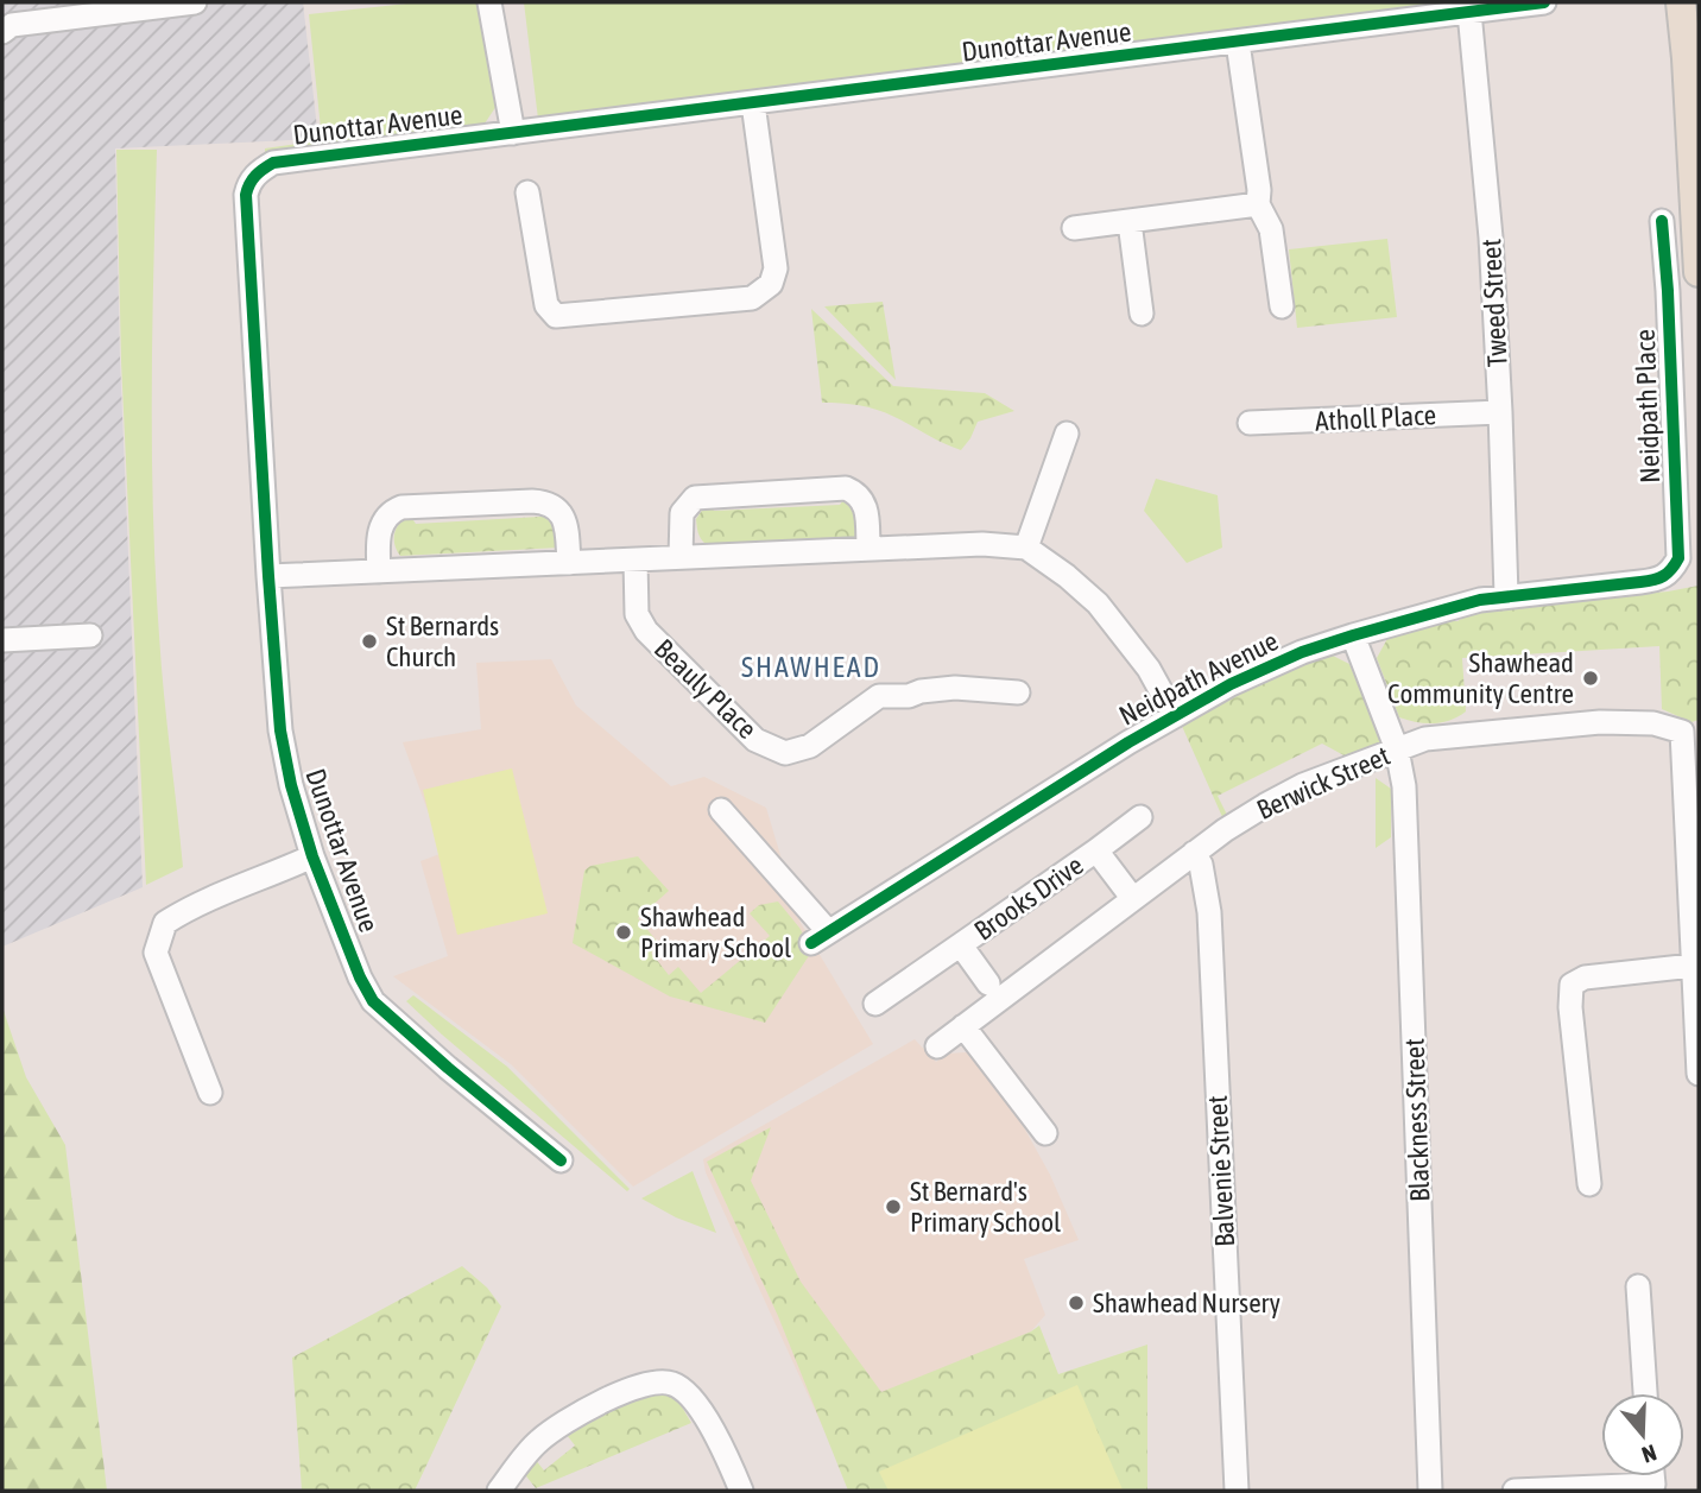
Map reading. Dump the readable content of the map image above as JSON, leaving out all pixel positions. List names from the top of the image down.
{
  "streets": {
    "street": [
      "Dunottar Avenue",
      "Tweed Street",
      "Neidpath Place",
      "Atholl Place",
      "Neidpath Avenue",
      "Beauly Place",
      "Berwick Street",
      "Brooks Drive",
      "Blackness Street",
      "Balvenie Street"
    ]
  },
  "crossings": [
    ["Dunottar Avenue", "Tweed Street"],
    ["Tweed Street", "Atholl Place"],
    ["Tweed Street", "Neidpath Avenue"],
    ["Neidpath Place", "Neidpath Avenue"],
    ["Neidpath Avenue", "Blackness Street"],
    ["Berwick Street", "Brooks Drive"],
    ["Berwick Street", "Blackness Street"],
    ["Berwick Street", "Balvenie Street"]
  ],
  "districts": ["SHAWHEAD"],
  "places": [
    "St Bernards Church",
    "Shawhead Community Centre",
    "Shawhead Primary School",
    "St Bernard's Primary School",
    "Shawhead Nursery"
  ],
  "north": "bottom"
}
